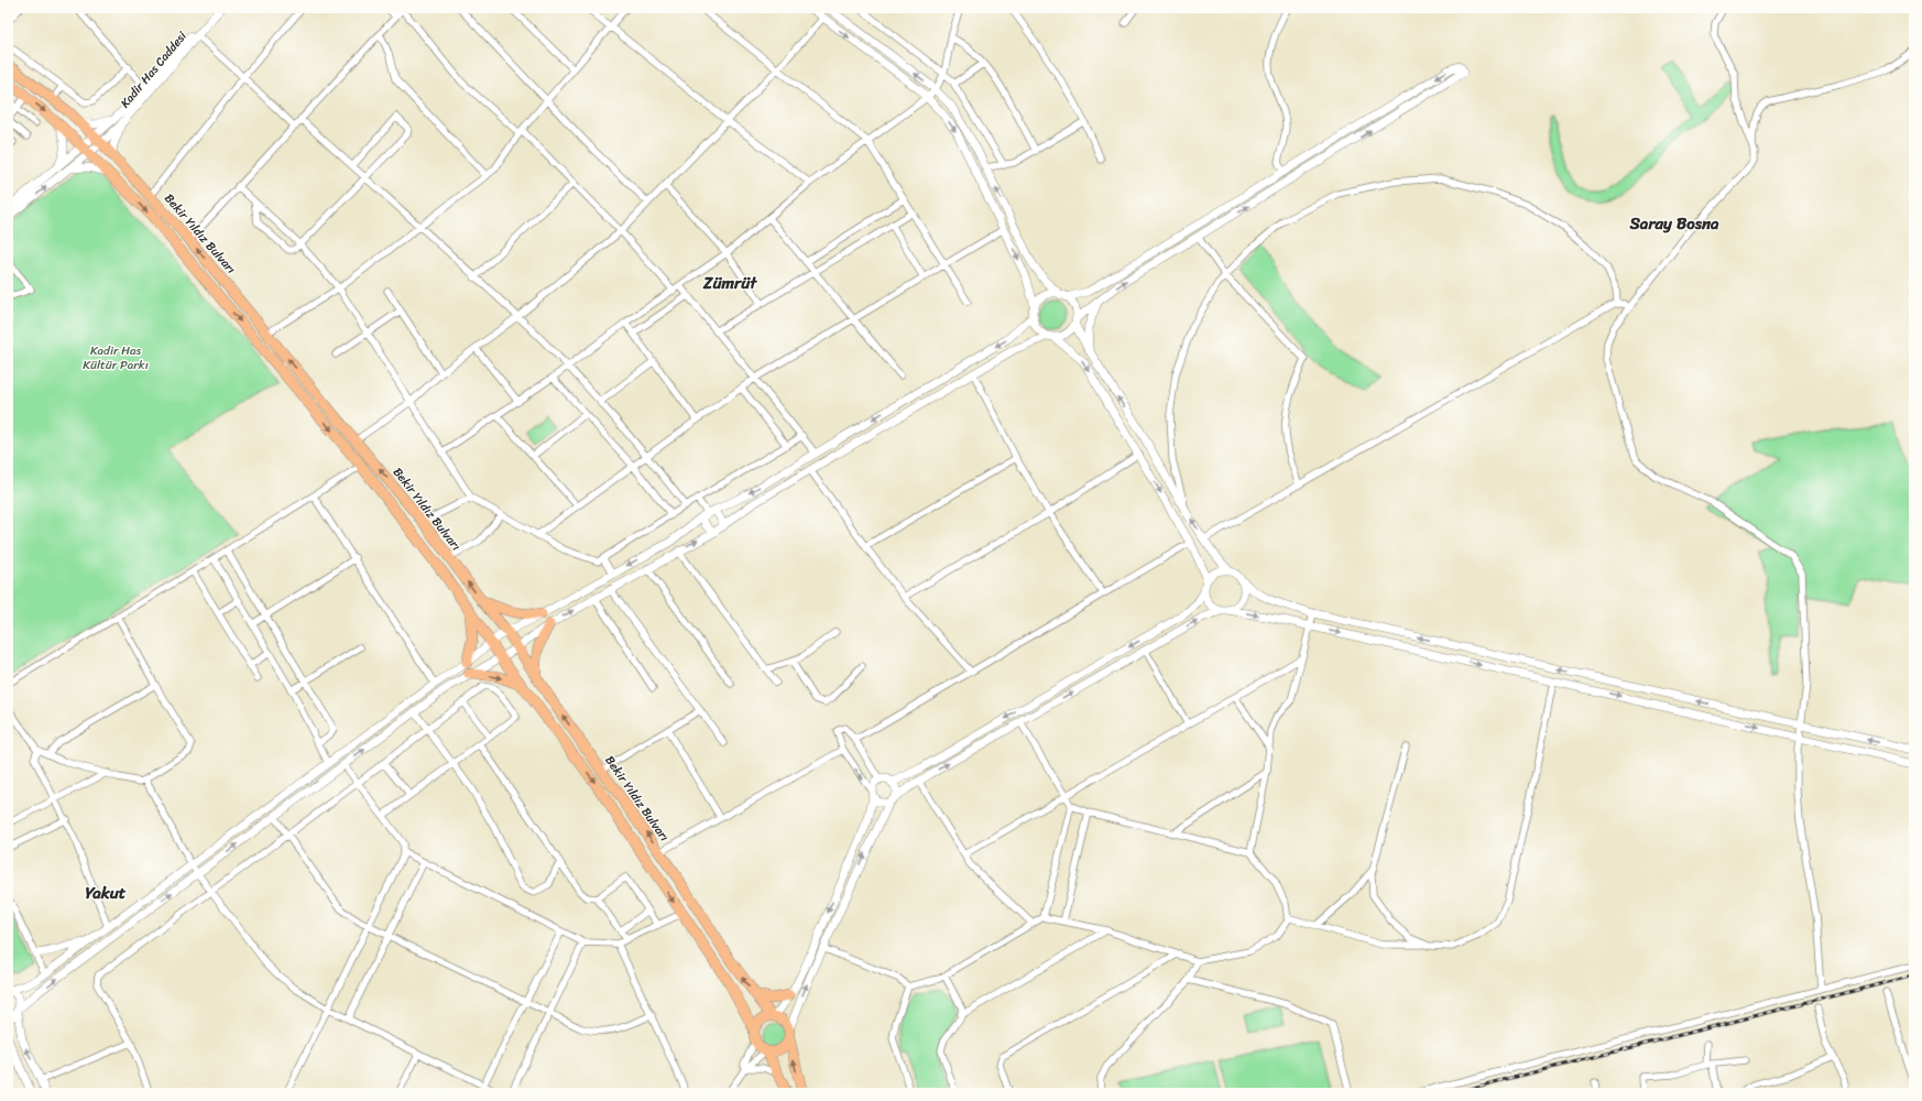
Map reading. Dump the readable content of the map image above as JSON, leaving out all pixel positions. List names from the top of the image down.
{
  "streets": {
    "main road": ["Bekir Yıldız Bulvarı"],
    "street": ["Kadir Has Caddesi"]
  },
  "districts": ["Saray Bosna", "Zümrüt", "Yakut"],
  "parks": ["Kadir Has Kültür Parkı"]
}
